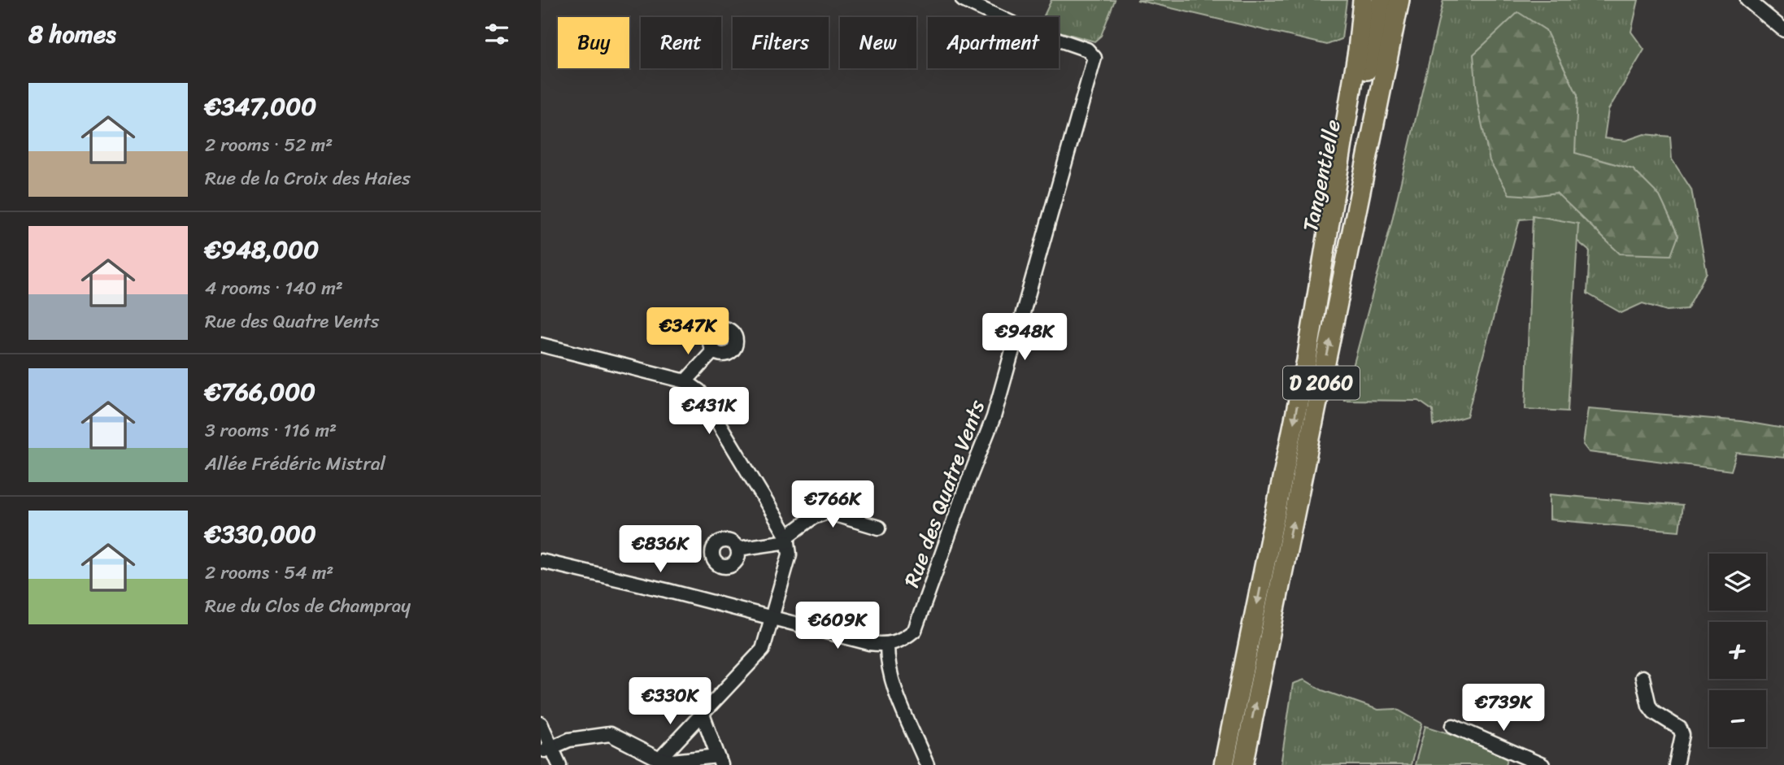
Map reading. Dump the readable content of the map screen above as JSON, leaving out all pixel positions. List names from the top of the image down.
{
  "streets": {
    "highway": ["Tangentielle", "D 2060"],
    "street": ["Rue des Quatre Vents"]
  },
  "crossings": [
    ["Tangentielle", "D 2060"]
  ],
  "page": {
    "heading": "8 homes",
    "chip": [
      "Buy",
      "Rent",
      "Filters",
      "New",
      "Apartment"
    ],
    "list": [
      {
        "name": "€347,000",
        "note": "2 rooms · 52 m² · Rue de la Croix des Haies"
      },
      {
        "name": "€948,000",
        "note": "4 rooms · 140 m² · Rue des Quatre Vents"
      },
      {
        "name": "€766,000",
        "note": "3 rooms · 116 m² · Allée Frédéric Mistral"
      },
      {
        "name": "€330,000",
        "note": "2 rooms · 54 m² · Rue du Clos de Champray"
      }
    ],
    "price": [
      "€347K",
      "€948K",
      "€431K",
      "€766K",
      "€836K",
      "€609K",
      "€330K",
      "€739K"
    ],
    "map_buttons": ["+", "−"]
  }
}
